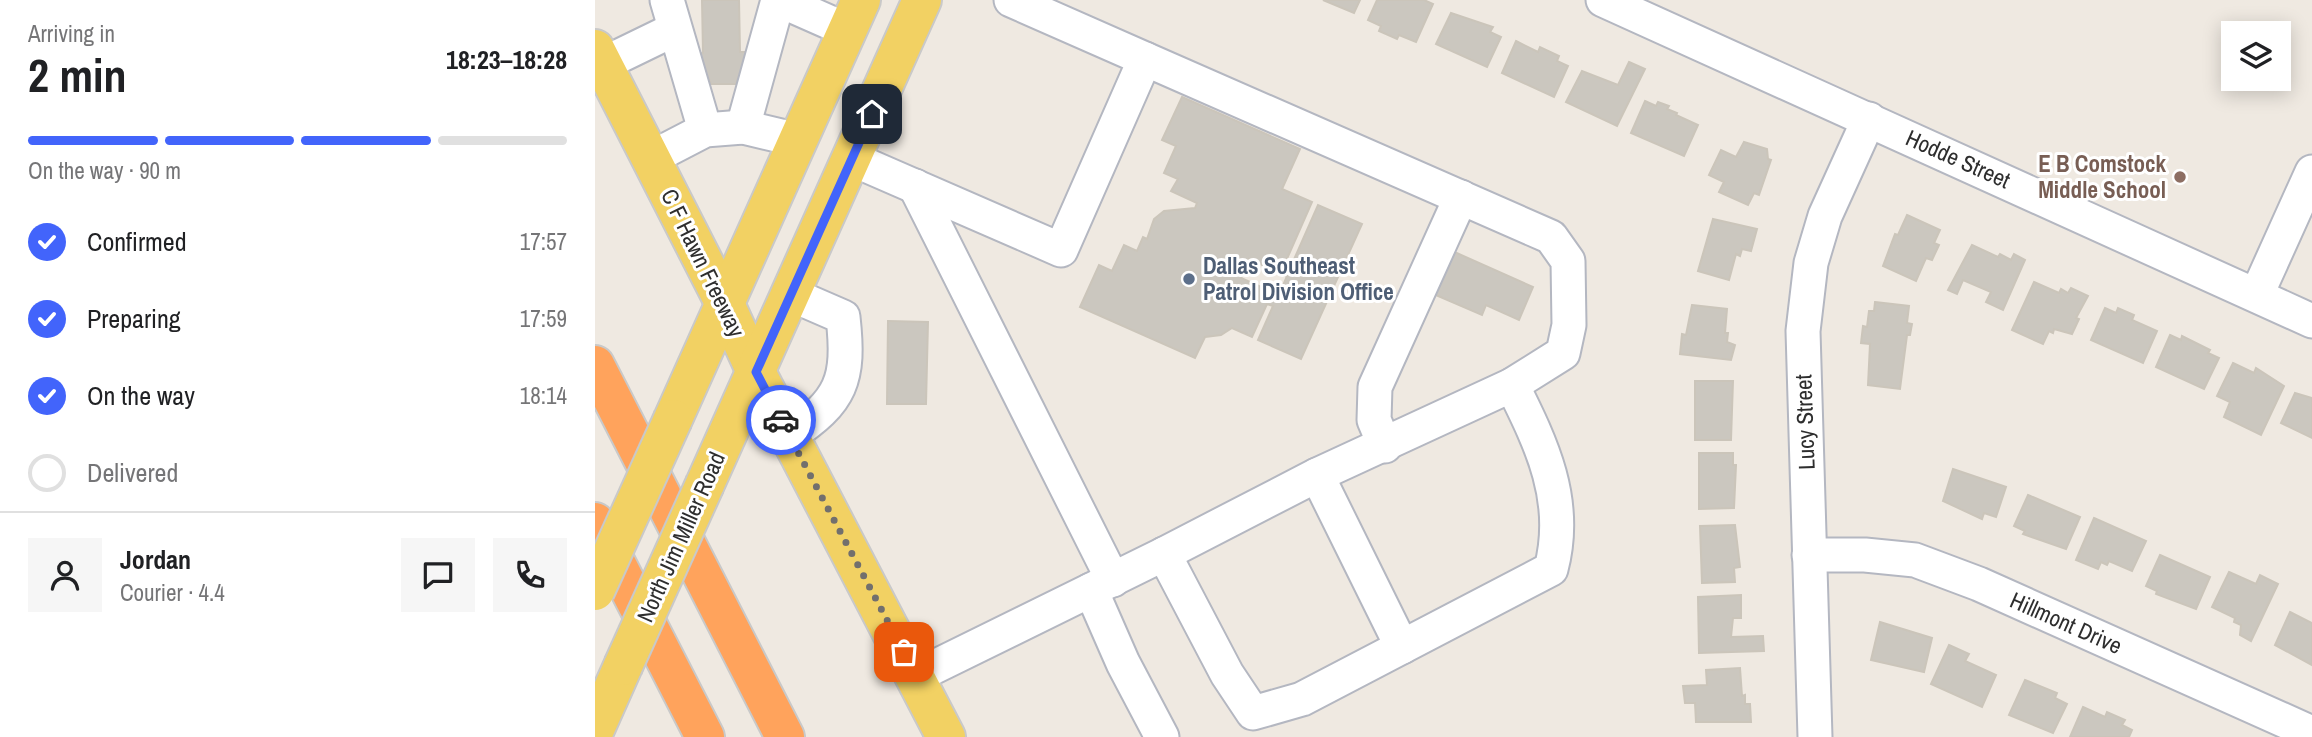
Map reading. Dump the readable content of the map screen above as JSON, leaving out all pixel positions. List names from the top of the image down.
{
  "streets": {
    "main road": ["C F Hawn Freeway", "North Jim Miller Road"],
    "street": ["Hodde Street", "Lucy Street", "Hillmont Drive"]
  },
  "crossings": [
    ["Hodde Street", "Lucy Street"],
    ["C F Hawn Freeway", "North Jim Miller Road"],
    ["Lucy Street", "Hillmont Drive"]
  ],
  "places": ["E B Comstock Middle School", "Dallas Southeast Patrol Division Office"],
  "page": {
    "heading": ["2 min", "Arriving in", "18:23–18:28"],
    "panel": ["Jordan", "Courier · 4.4"],
    "bar": "On the way · 90 m",
    "list": [
      ["Confirmed", "17:57"],
      ["Preparing", "17:59"],
      ["On the way", "18:14"],
      "Delivered"
    ]
  }
}
